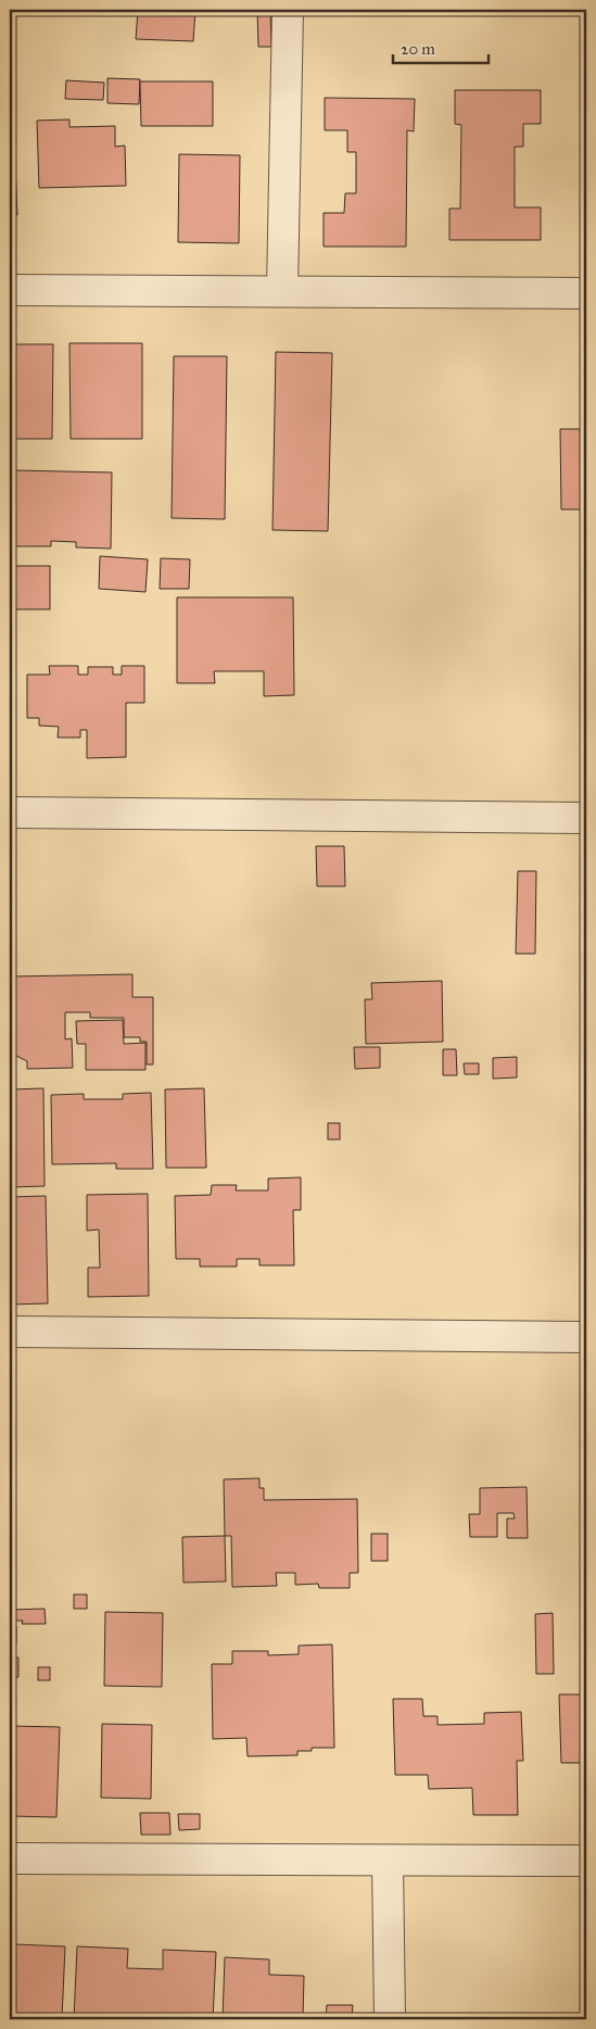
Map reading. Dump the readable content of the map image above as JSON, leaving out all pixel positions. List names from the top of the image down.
{
  "scale_bar": "20 m"
}
